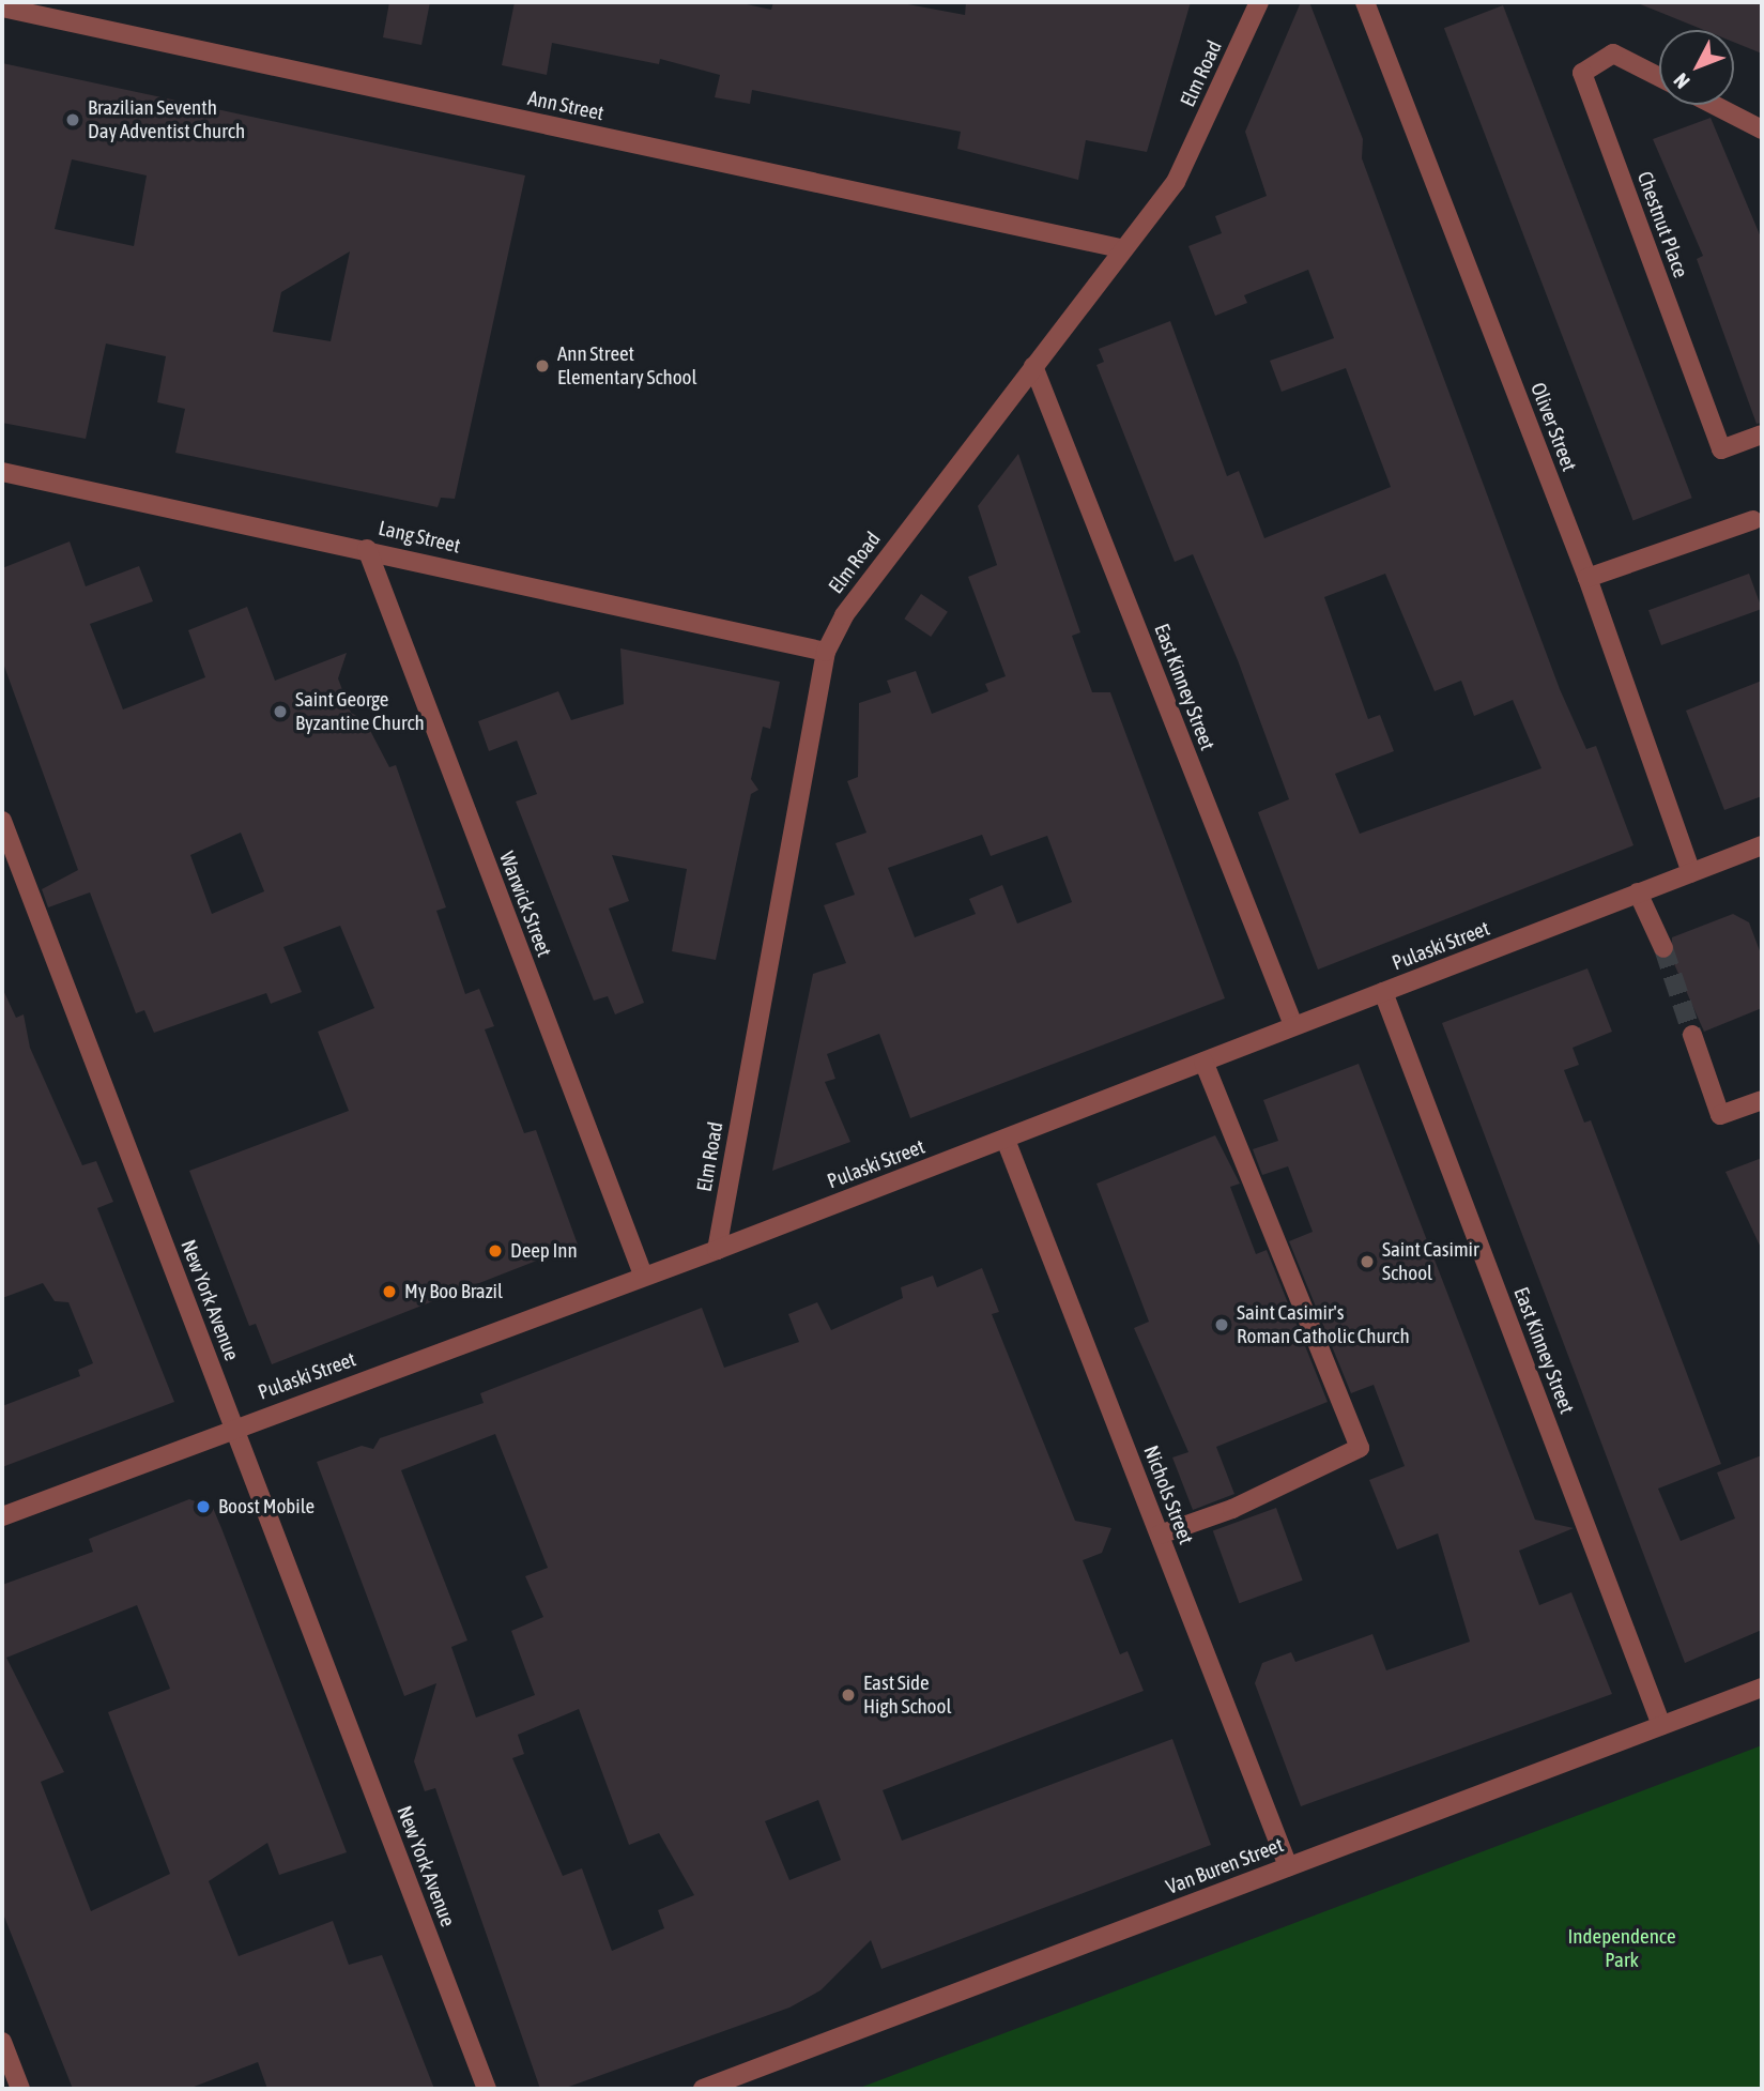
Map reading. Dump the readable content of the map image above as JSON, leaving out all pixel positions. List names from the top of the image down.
{
  "streets": {
    "street": [
      "Elm Road",
      "Ann Street",
      "Chestnut Place",
      "Oliver Street",
      "Lang Street",
      "East Kinney Street",
      "Warwick Street",
      "Pulaski Street",
      "New York Avenue",
      "Nichols Street",
      "Van Buren Street"
    ]
  },
  "crossings": [
    ["Elm Road", "Ann Street"],
    ["Elm Road", "Lang Street"],
    ["Elm Road", "East Kinney Street"],
    ["Elm Road", "Pulaski Street"],
    ["Oliver Street", "Pulaski Street"],
    ["Lang Street", "Warwick Street"],
    ["East Kinney Street", "Pulaski Street"],
    ["East Kinney Street", "Van Buren Street"],
    ["Warwick Street", "Pulaski Street"],
    ["Pulaski Street", "New York Avenue"],
    ["Pulaski Street", "Nichols Street"],
    ["Nichols Street", "Van Buren Street"]
  ],
  "parks": ["Independence Park"],
  "places": [
    "Brazilian Seventh Day Adventist Church",
    "Ann Street Elementary School",
    "Saint George Byzantine Church",
    "Deep Inn",
    "Saint Casimir School",
    "My Boo Brazil",
    "Saint Casimir's Roman Catholic Church",
    "Boost Mobile",
    "East Side High School"
  ],
  "north": "bottom left"
}
